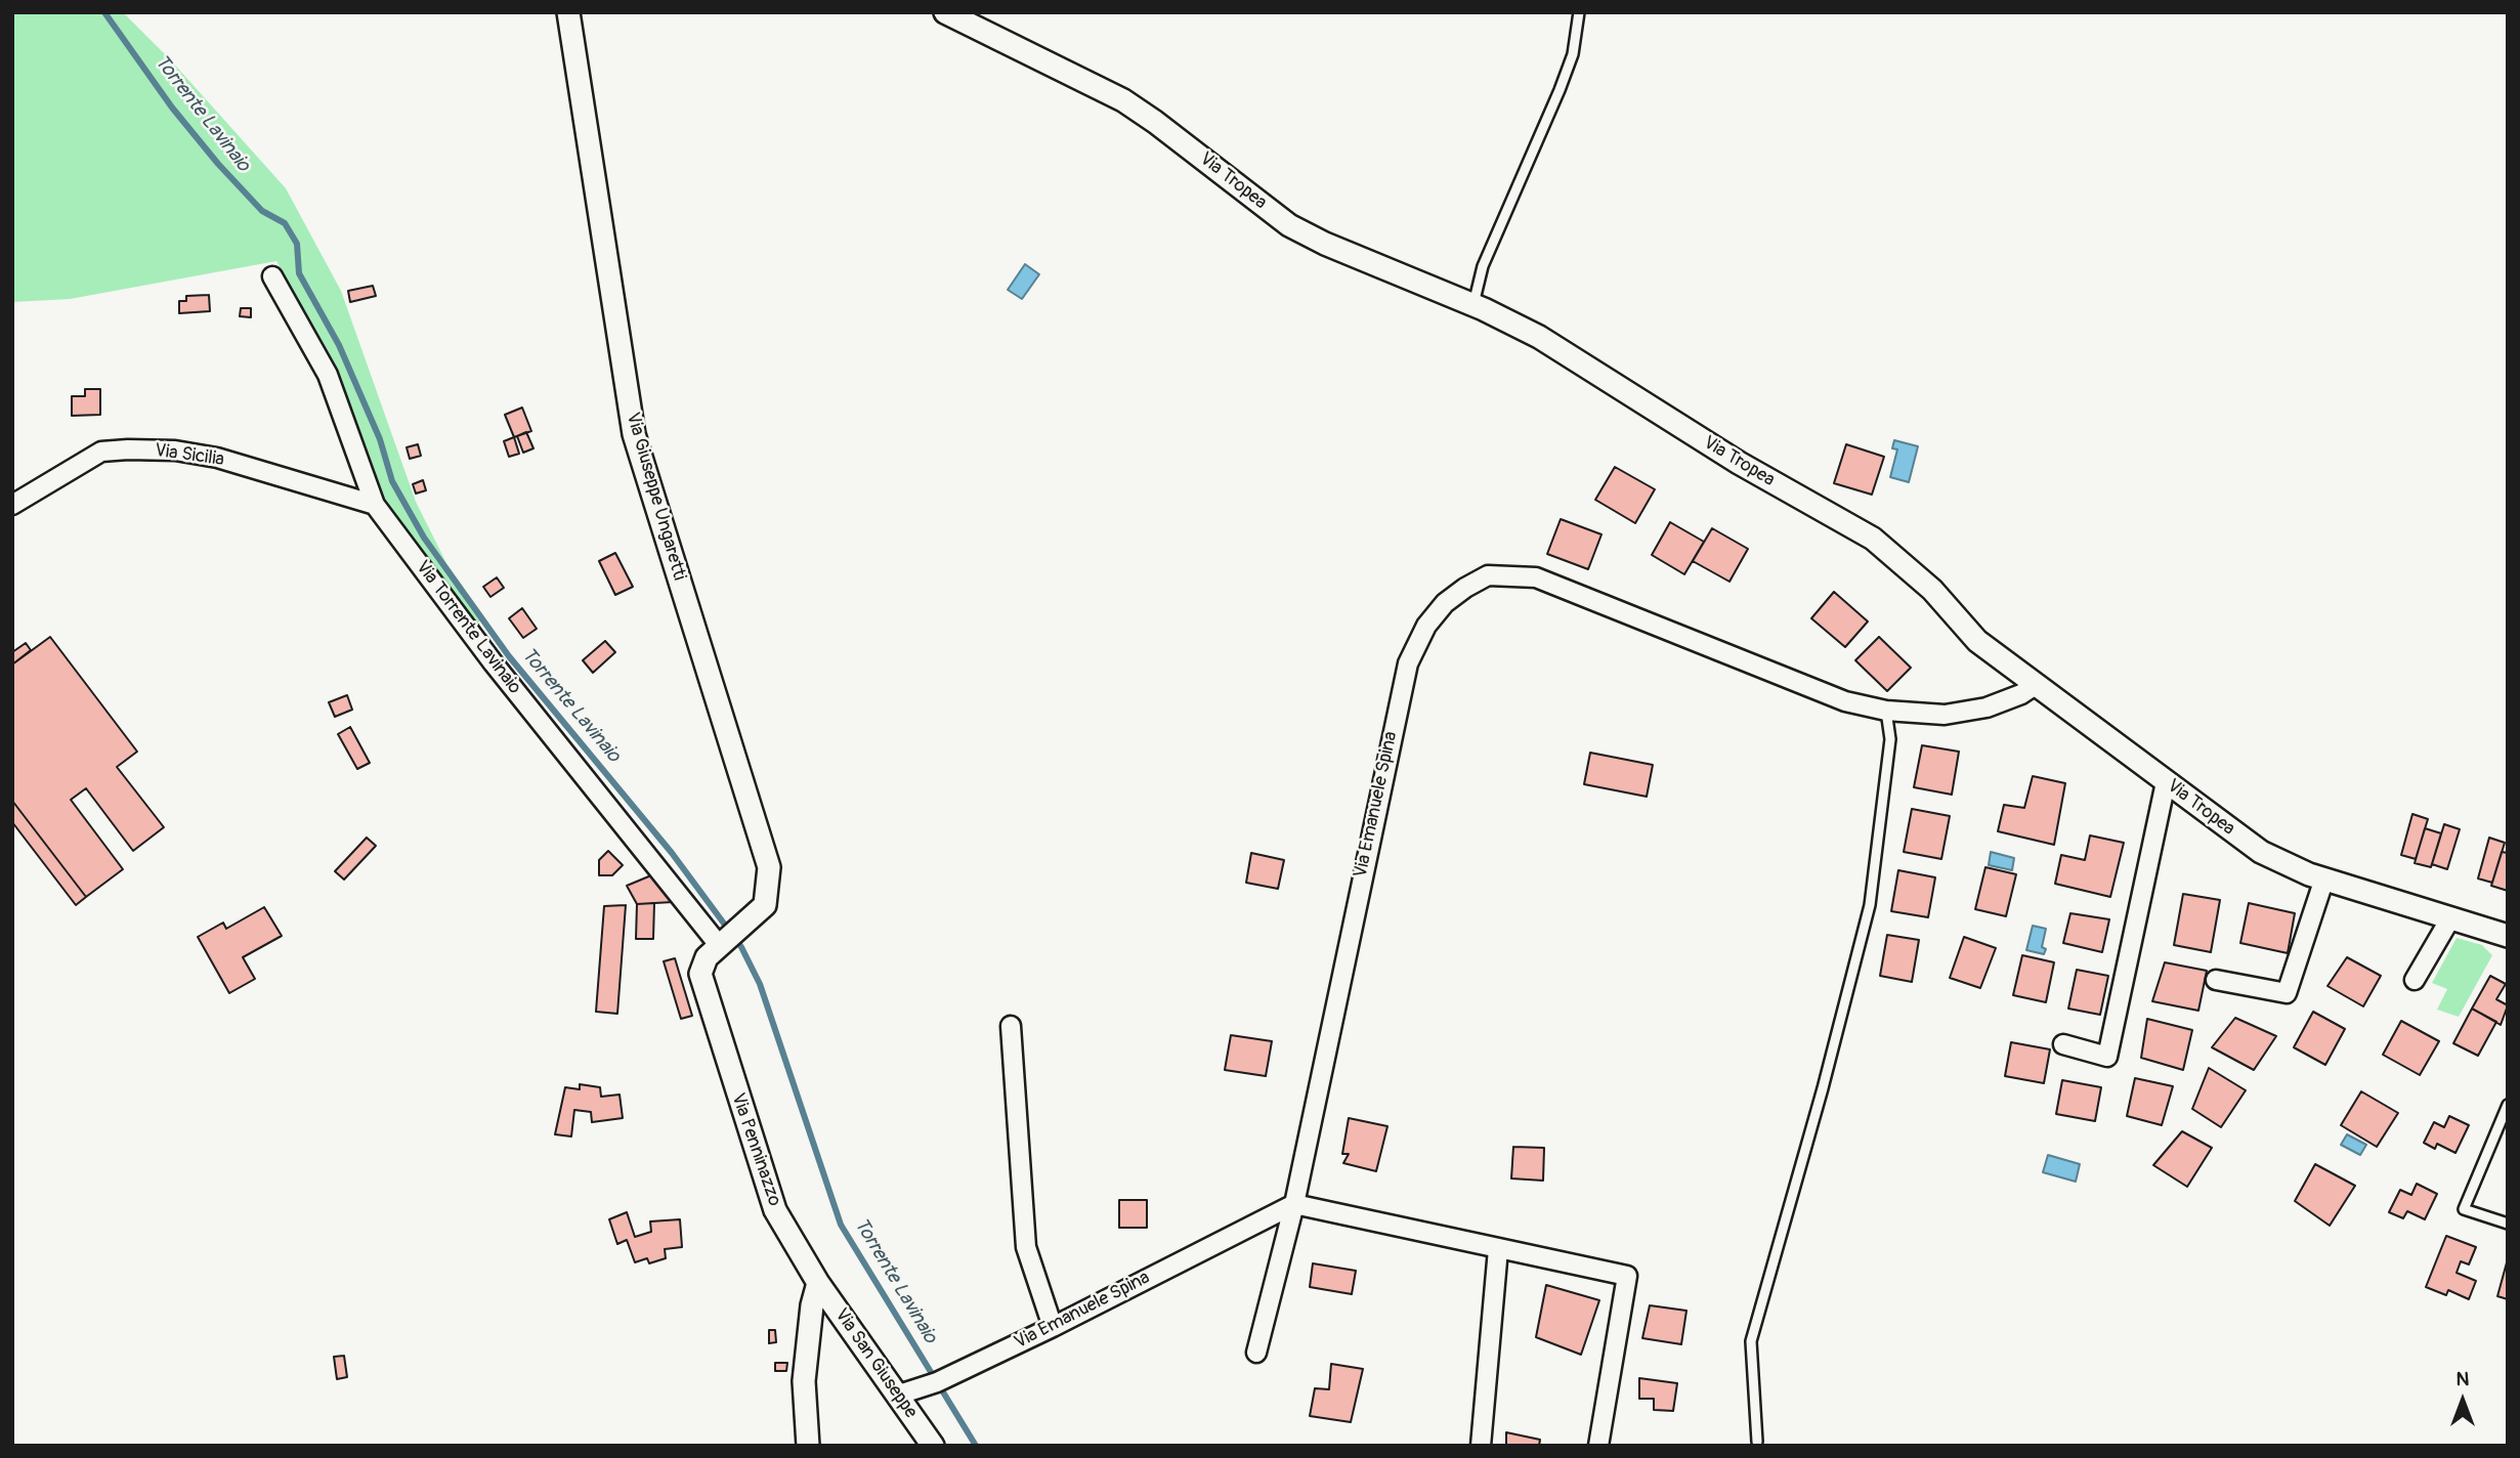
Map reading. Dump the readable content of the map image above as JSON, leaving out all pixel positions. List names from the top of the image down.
{
  "streets": {
    "street": [
      "Via Tropea",
      "Via Sicilia",
      "Via Giuseppe Ungaretti",
      "Via Torrente Lavinaio",
      "Via Emanuele Spina",
      "Via Penninazzo",
      "Via San Giuseppe"
    ]
  },
  "crossings": [
    ["Via Tropea", "Via Emanuele Spina"],
    ["Via Sicilia", "Via Torrente Lavinaio"],
    ["Via Giuseppe Ungaretti", "Via Torrente Lavinaio"],
    ["Via Giuseppe Ungaretti", "Via Penninazzo"],
    ["Via Torrente Lavinaio", "Via Penninazzo"],
    ["Via Emanuele Spina", "Via San Giuseppe"],
    ["Via Penninazzo", "Via San Giuseppe"]
  ],
  "water": ["Torrente Lavinaio"],
  "north": "top"
}
